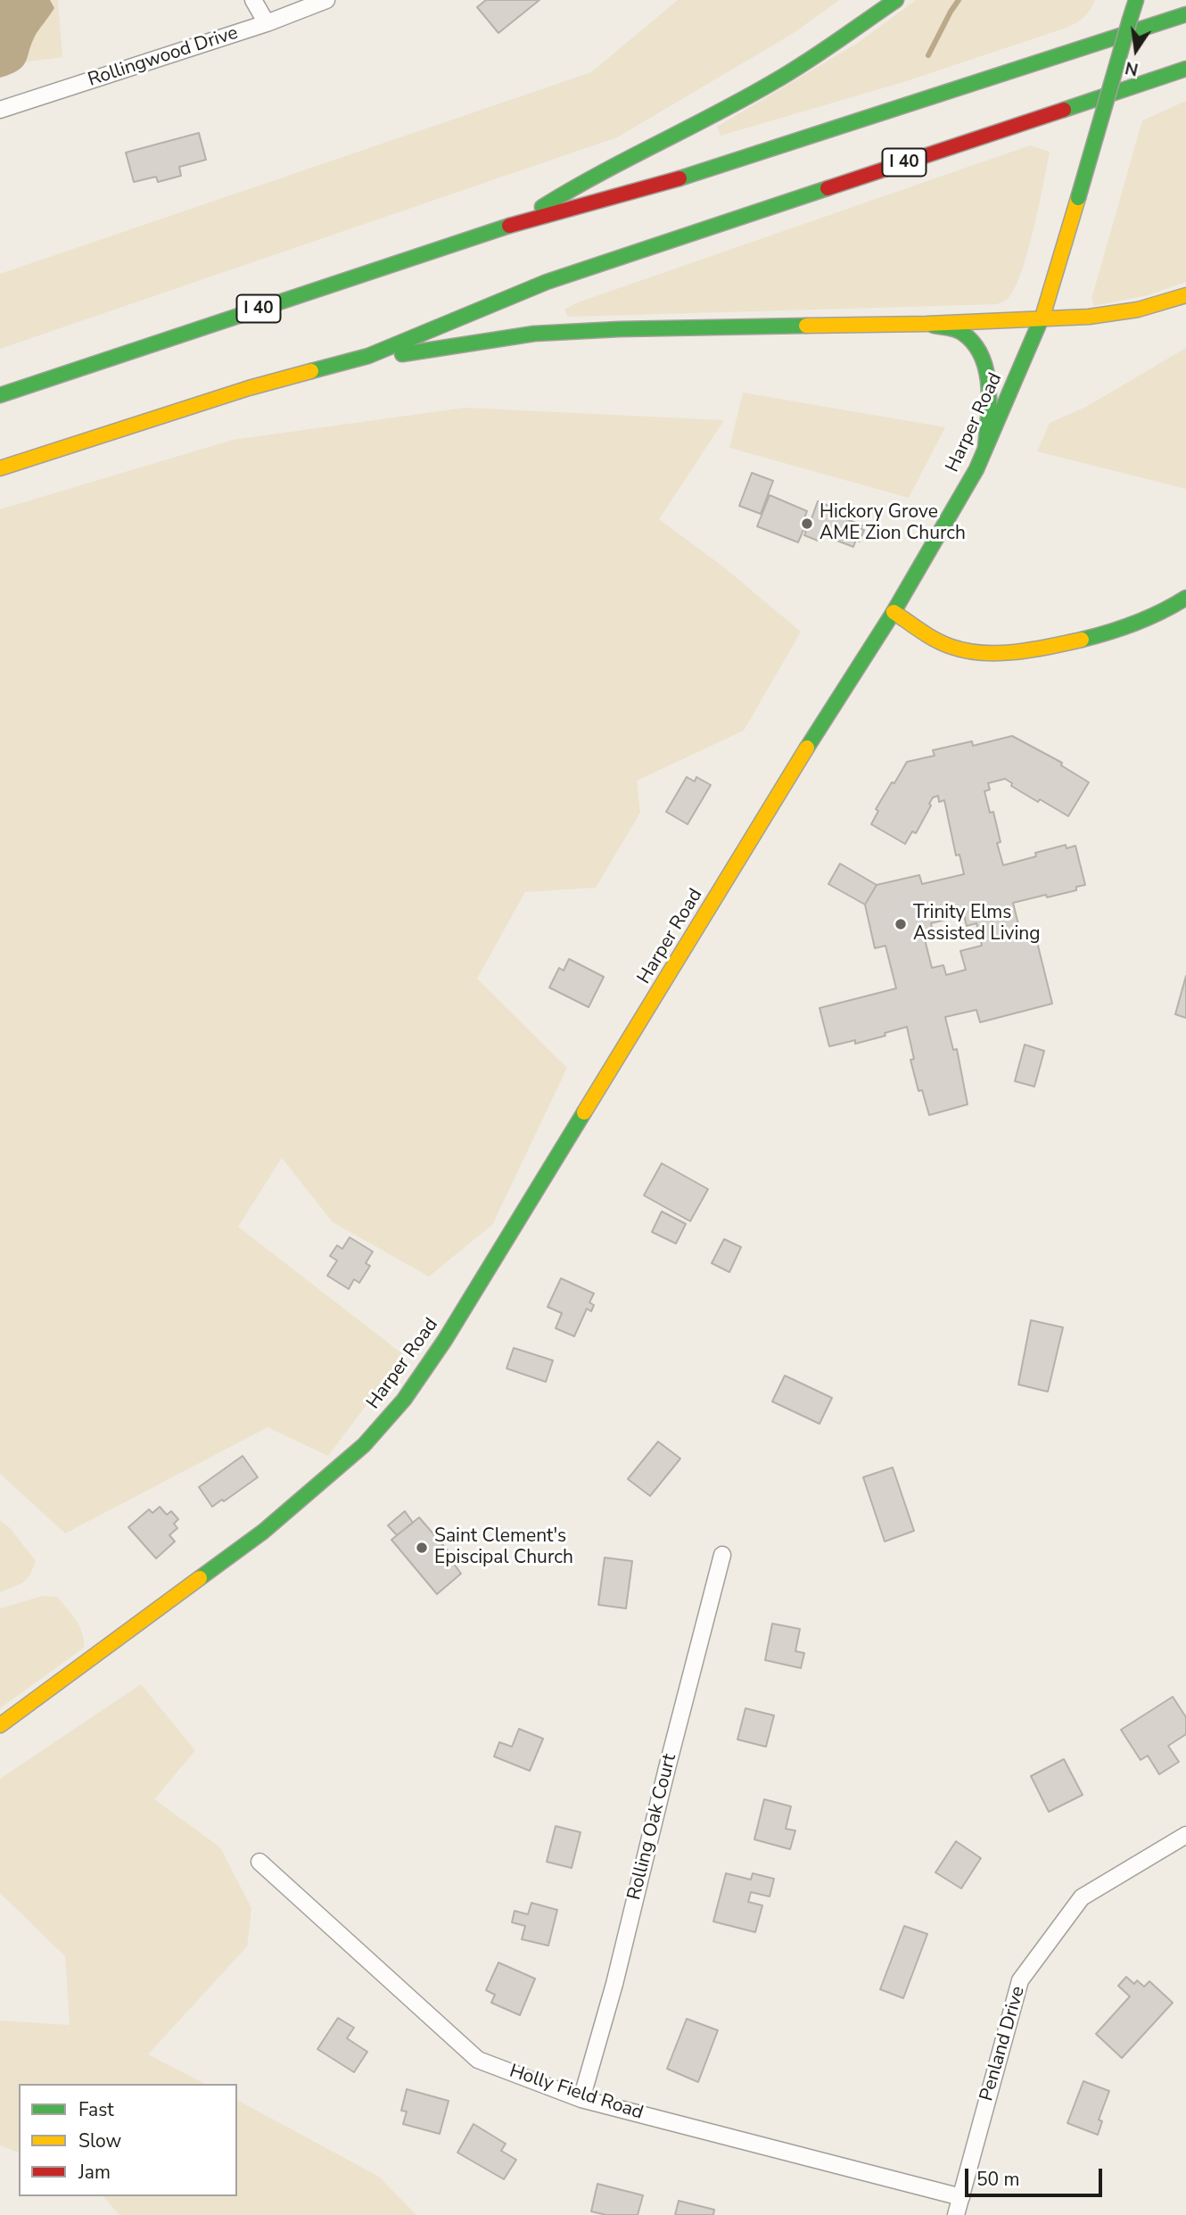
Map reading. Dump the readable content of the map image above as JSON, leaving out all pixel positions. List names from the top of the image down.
{
  "streets": {
    "main road": ["I 40", "Harper Road"],
    "street": [
      "Rollingwood Drive",
      "Rolling Oak Court",
      "Penland Drive",
      "Holly Field Road"
    ]
  },
  "crossings": [
    ["Rolling Oak Court", "Holly Field Road"],
    ["Penland Drive", "Holly Field Road"]
  ],
  "places": ["Hickory Grove AME Zion Church", "Trinity Elms Assisted Living", "Saint Clement's Episcipal Church"],
  "legend": ["Fast", "Slow", "Jam"],
  "scale_bar": "50 m",
  "north": "bottom"
}
